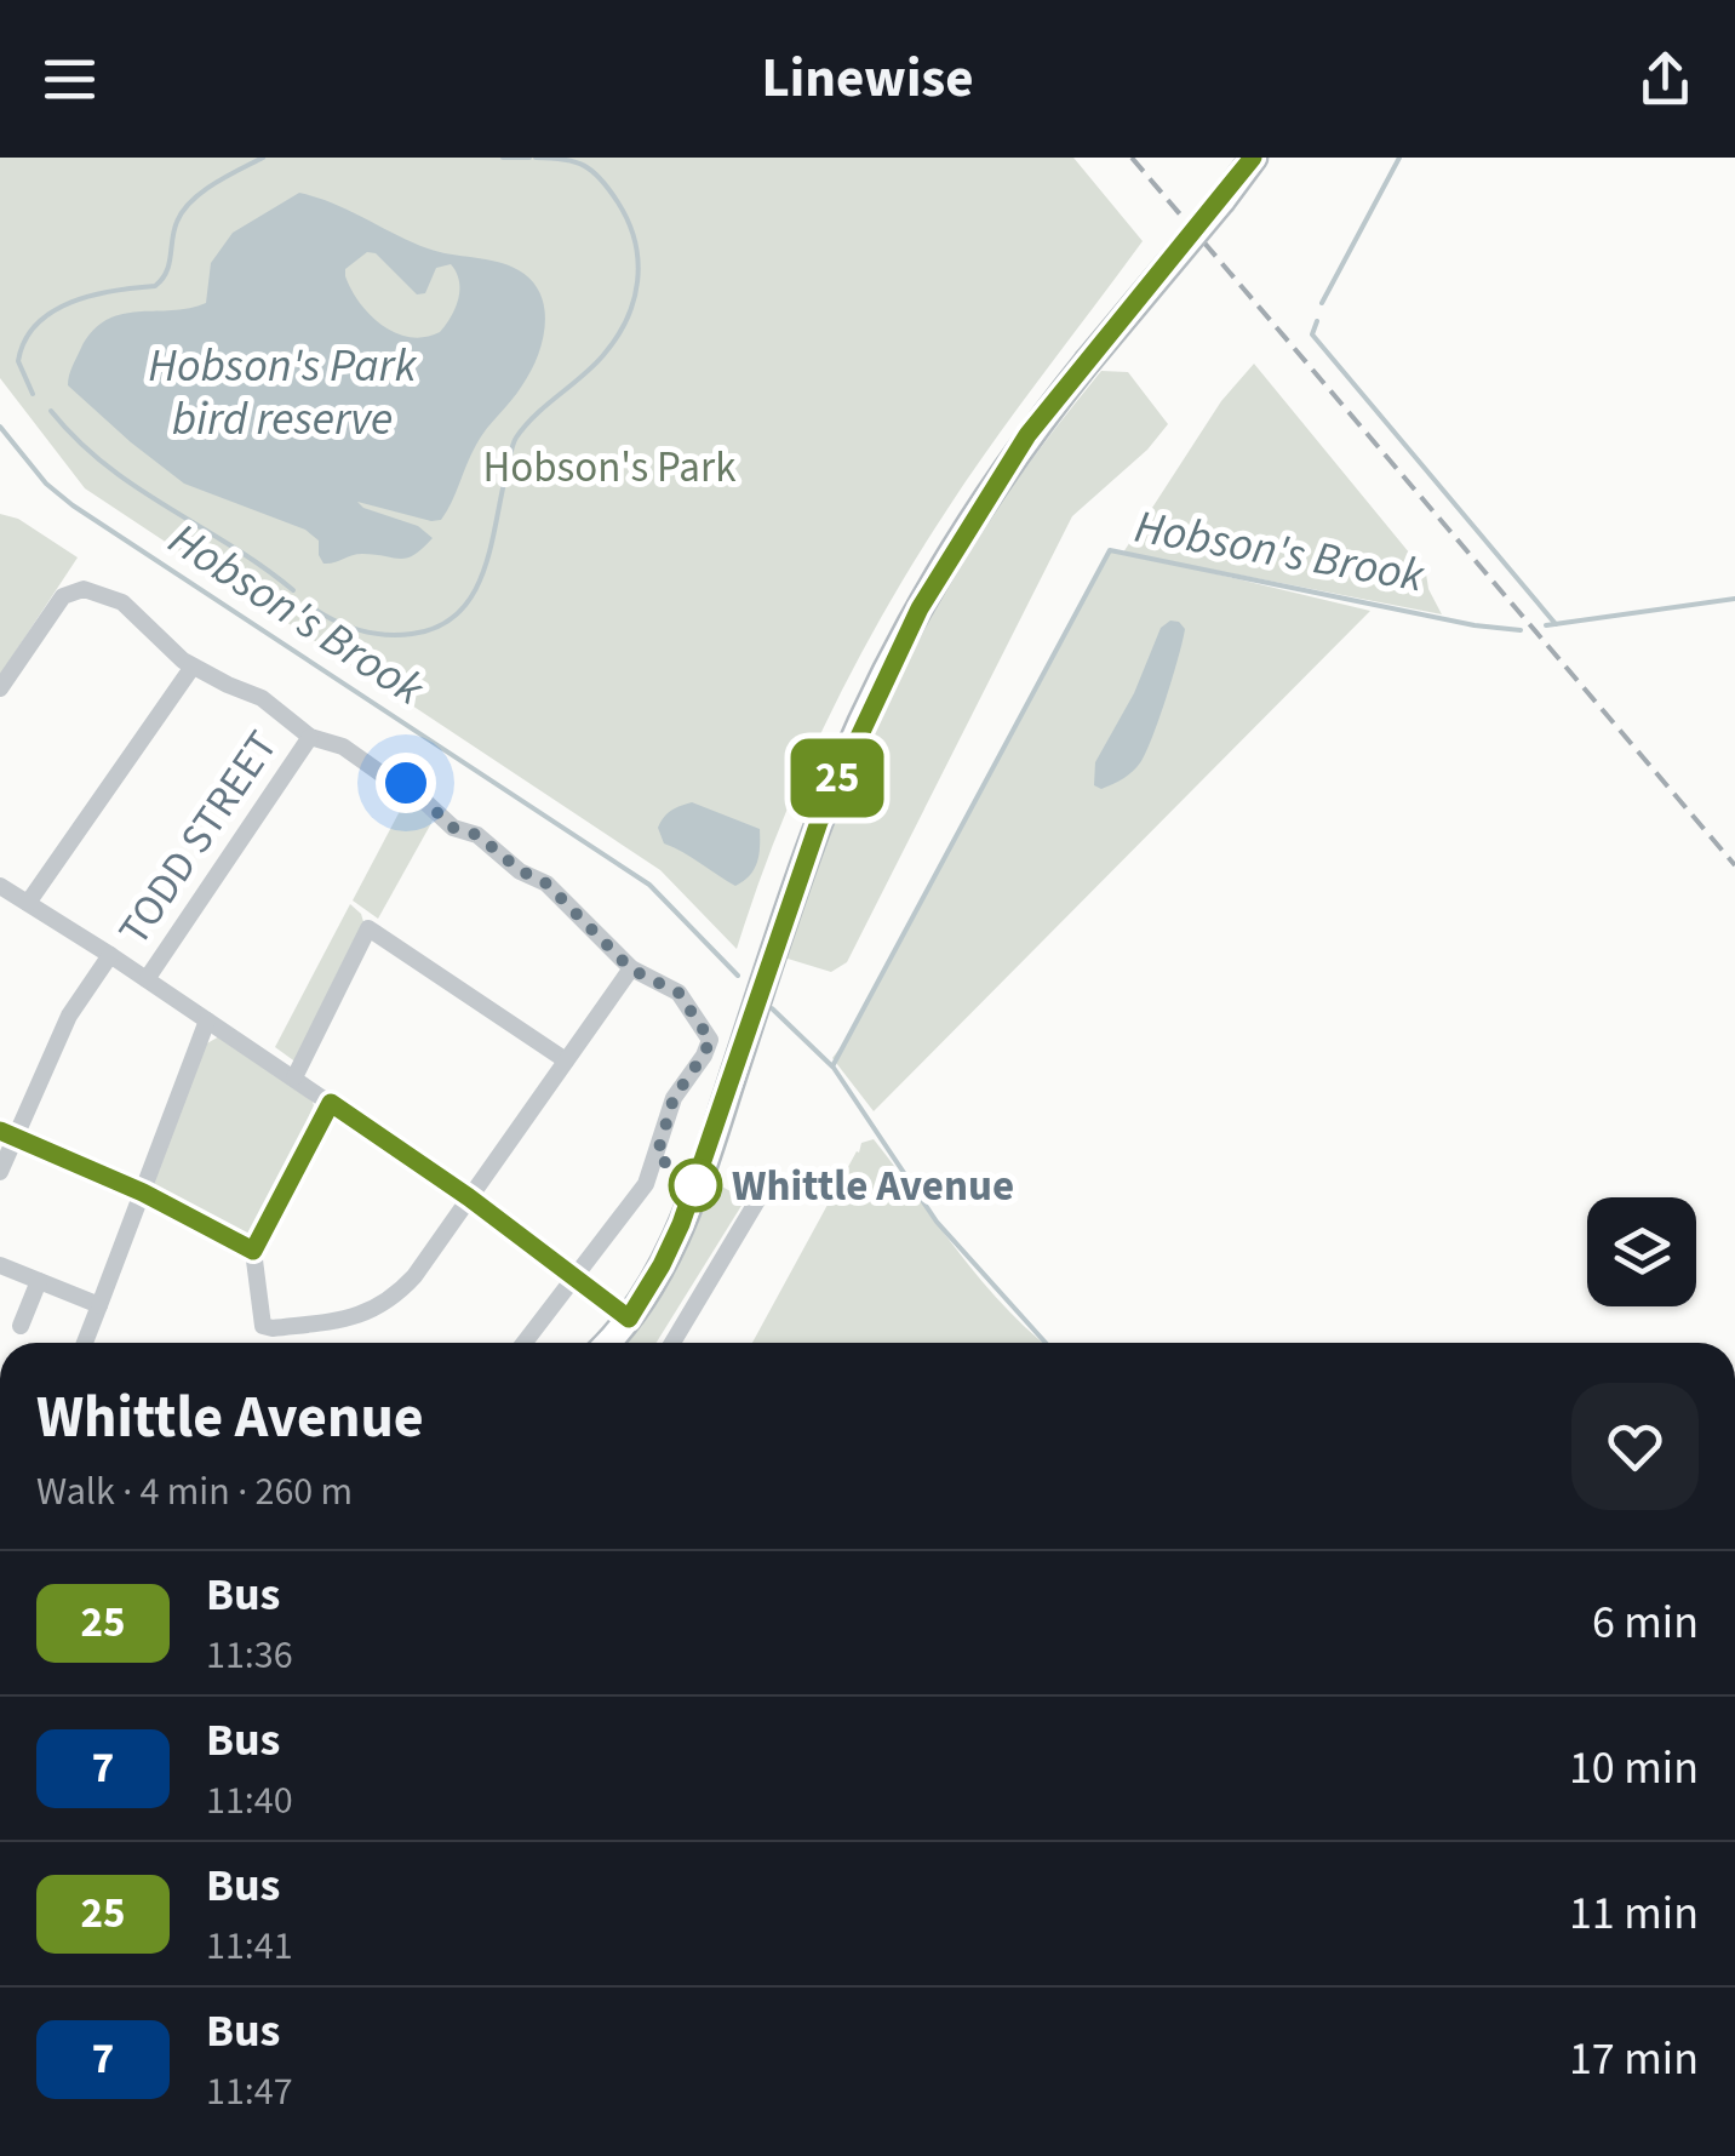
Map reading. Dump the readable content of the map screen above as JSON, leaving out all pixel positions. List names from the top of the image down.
{
  "streets": {
    "street": ["TODD STREET"]
  },
  "water": ["Hobson's Park bird reserve", "Hobson's Brook"],
  "parks": ["Hobson's Park"],
  "places": ["Whittle Avenue"],
  "lines": ["bus line 25"],
  "page": {
    "header": "Linewise",
    "on_map": "25",
    "heading": ["Whittle Avenue", "Walk · 4 min · 260 m"],
    "list": [
      {
        "mark": "25",
        "name": "Bus",
        "note": "11:36",
        "value": "6 min"
      },
      {
        "mark": "7",
        "name": "Bus",
        "note": "11:40",
        "value": "10 min"
      },
      {
        "mark": "25",
        "name": "Bus",
        "note": "11:41",
        "value": "11 min"
      },
      {
        "mark": "7",
        "name": "Bus",
        "note": "11:47",
        "value": "17 min"
      }
    ]
  }
}
